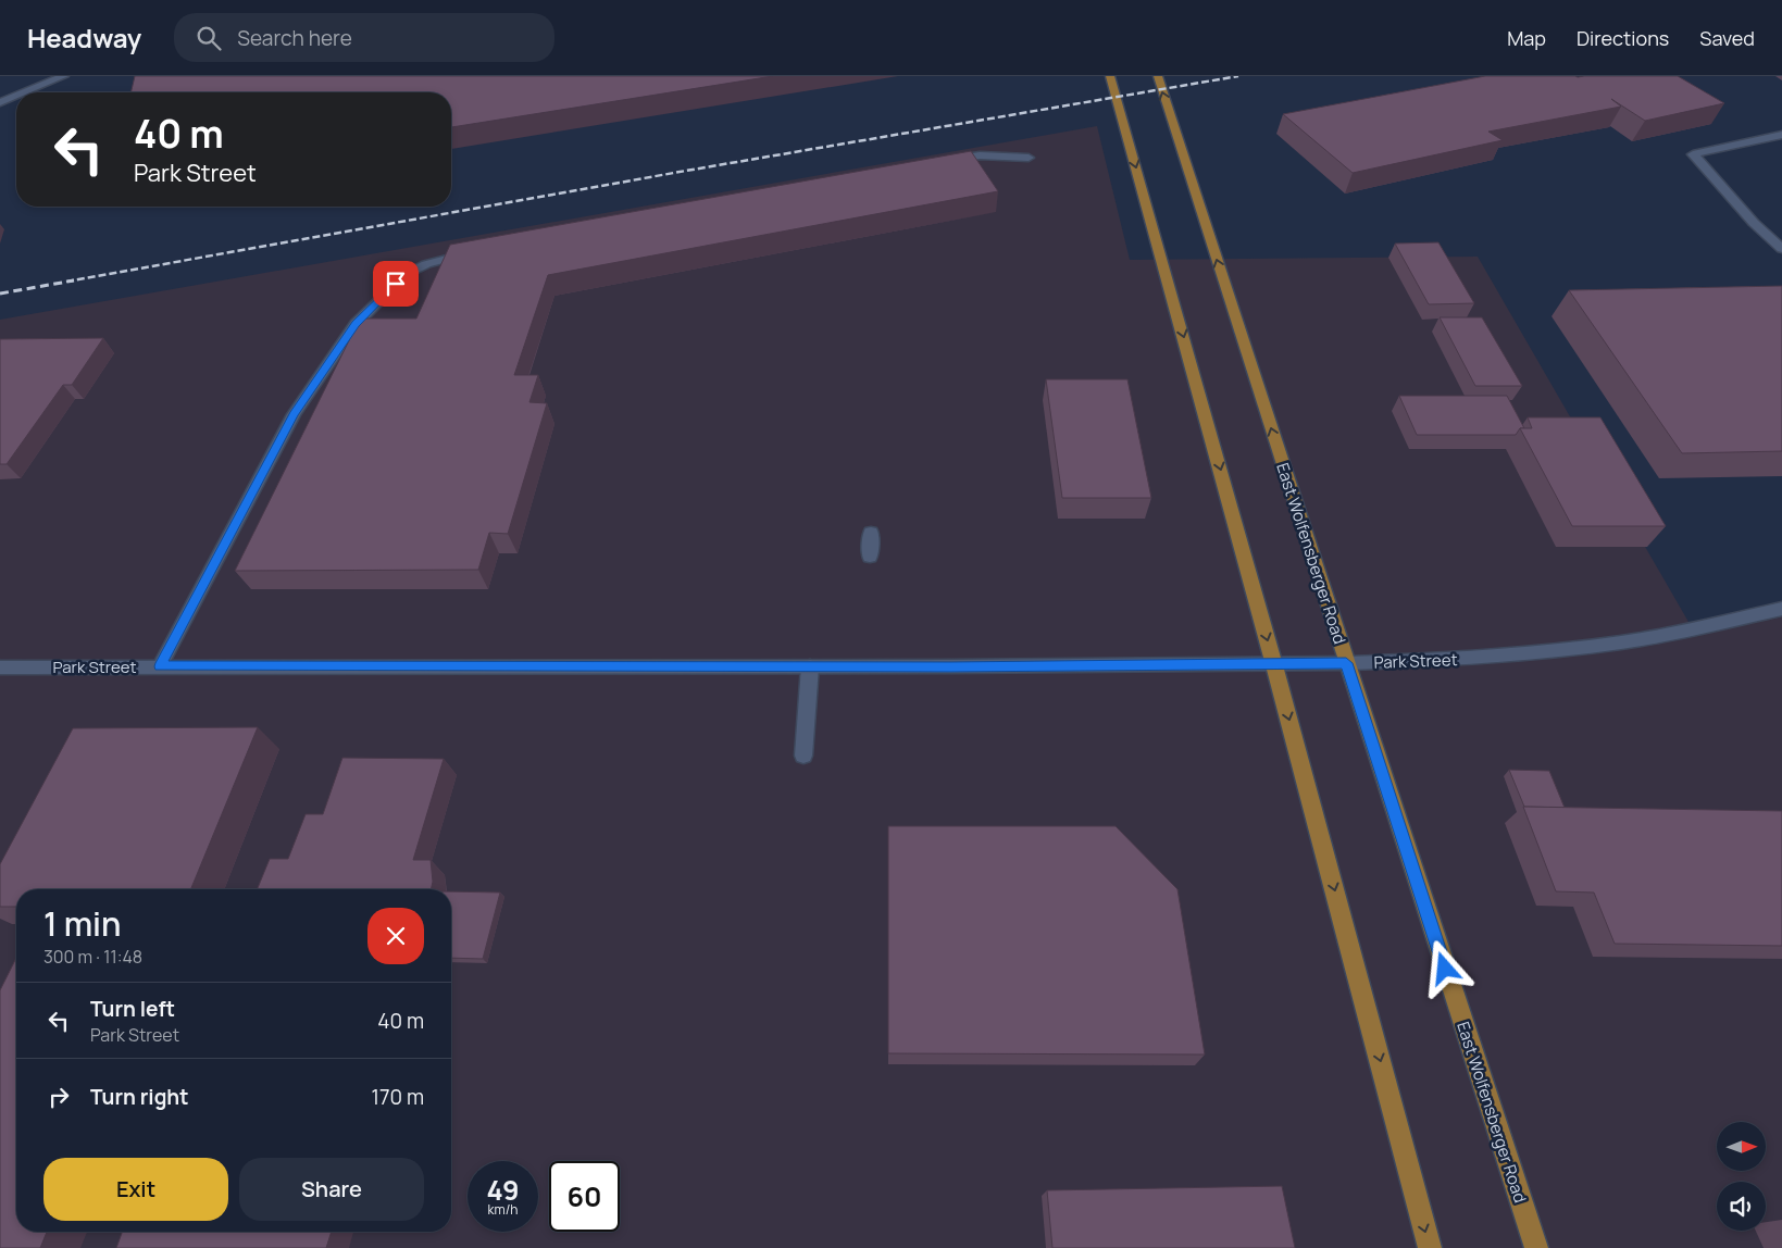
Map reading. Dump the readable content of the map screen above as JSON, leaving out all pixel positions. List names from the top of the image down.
{
  "streets": {
    "main road": ["East Wolfensberger Road"],
    "street": ["Park Street"]
  },
  "crossings": [
    ["East Wolfensberger Road", "Park Street"]
  ],
  "north": "right",
  "page": {
    "header": "Headway",
    "search": "Search here",
    "nav": ["Map", "Directions", "Saved"],
    "turn": ["40 m", "Park Street"],
    "heading": ["1 min", "300 m · 11:48"],
    "list": [
      {
        "name": "Turn left",
        "note": "Park Street",
        "value": "40 m"
      },
      {
        "name": "Turn right",
        "value": "170 m"
      }
    ],
    "buttons": ["Exit", "Share"],
    "speed": "49 km/h",
    "limit": "60"
  }
}
